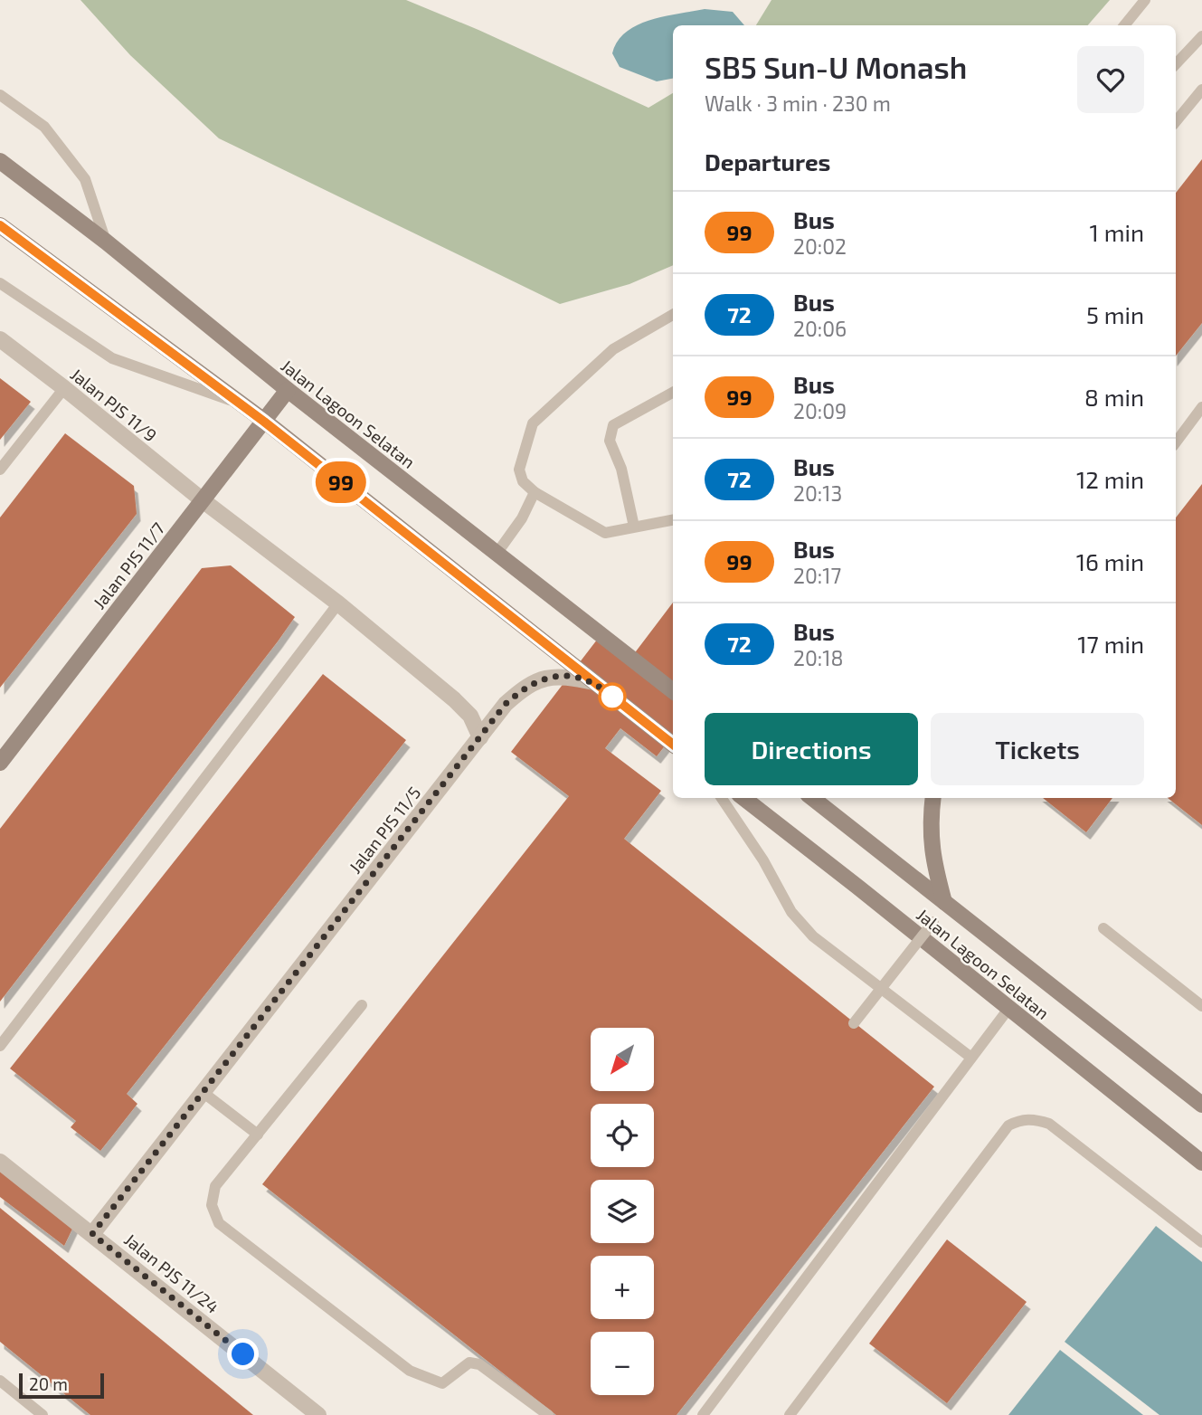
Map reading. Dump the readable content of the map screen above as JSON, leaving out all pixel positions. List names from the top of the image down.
{
  "streets": {
    "main road": ["Jalan Lagoon Selatan", "Jalan PJS 11/7"],
    "street": ["Jalan PJS 11/9", "Jalan PJS 11/5", "Jalan PJS 11/24"]
  },
  "crossings": [
    ["Jalan PJS 11/9", "Jalan PJS 11/7"],
    ["Jalan Lagoon Selatan", "Jalan PJS 11/7"],
    ["Jalan PJS 11/5", "Jalan PJS 11/24"]
  ],
  "lines": ["bus line 99"],
  "scale_bar": "20 m",
  "north": "bottom left",
  "page": {
    "on_map": "99",
    "heading": [
      ["SB5 Sun-U Monash", "Walk · 3 min · 230 m"],
      "Departures"
    ],
    "list": [
      {
        "mark": "99",
        "name": "Bus",
        "note": "20:02",
        "value": "1 min"
      },
      {
        "mark": "72",
        "name": "Bus",
        "note": "20:06",
        "value": "5 min"
      },
      {
        "mark": "99",
        "name": "Bus",
        "note": "20:09",
        "value": "8 min"
      },
      {
        "mark": "72",
        "name": "Bus",
        "note": "20:13",
        "value": "12 min"
      },
      {
        "mark": "99",
        "name": "Bus",
        "note": "20:17",
        "value": "16 min"
      },
      {
        "mark": "72",
        "name": "Bus",
        "note": "20:18",
        "value": "17 min"
      }
    ],
    "buttons": ["Directions", "Tickets"],
    "map_buttons": ["+", "−"],
    "scale": "20 m"
  }
}
